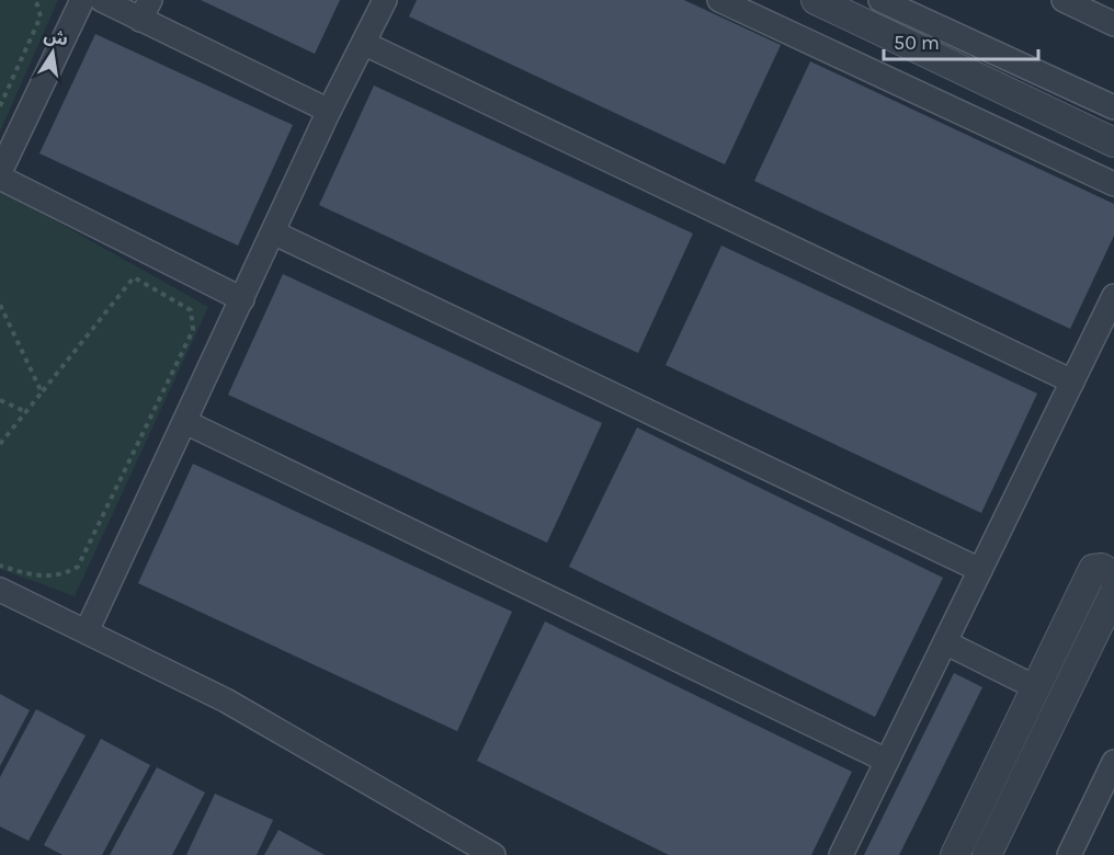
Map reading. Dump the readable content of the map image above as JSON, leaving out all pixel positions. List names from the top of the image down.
{
  "scale_bar": "50 m",
  "north": "top"
}
